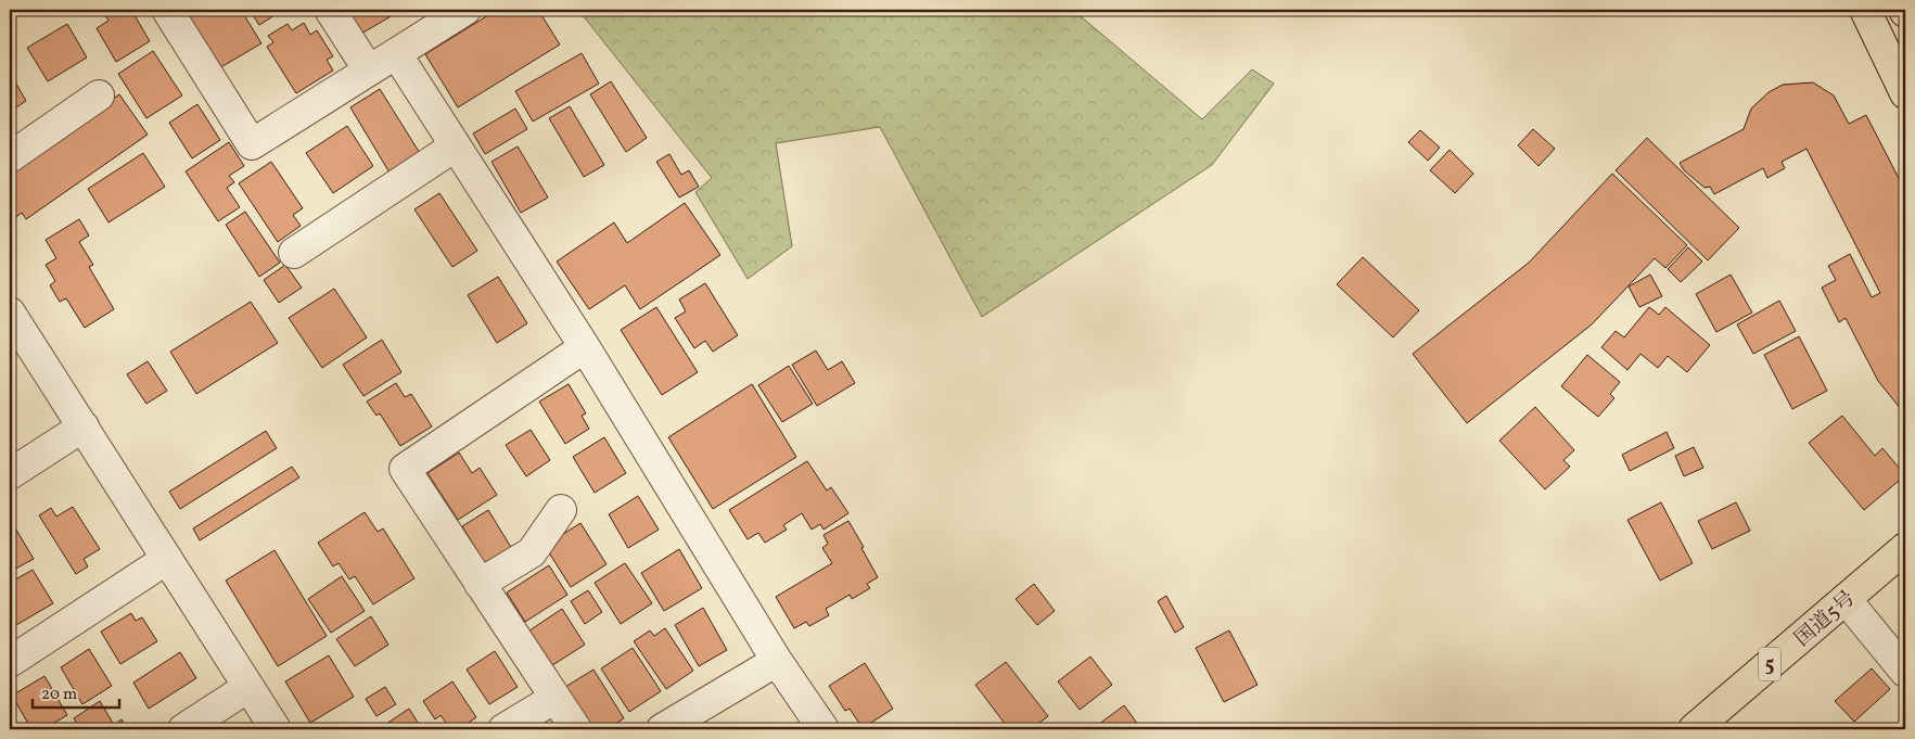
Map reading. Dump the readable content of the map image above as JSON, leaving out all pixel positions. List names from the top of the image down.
{
  "streets": {
    "main road": ["国道5号", "5"]
  },
  "scale_bar": "20 m"
}
